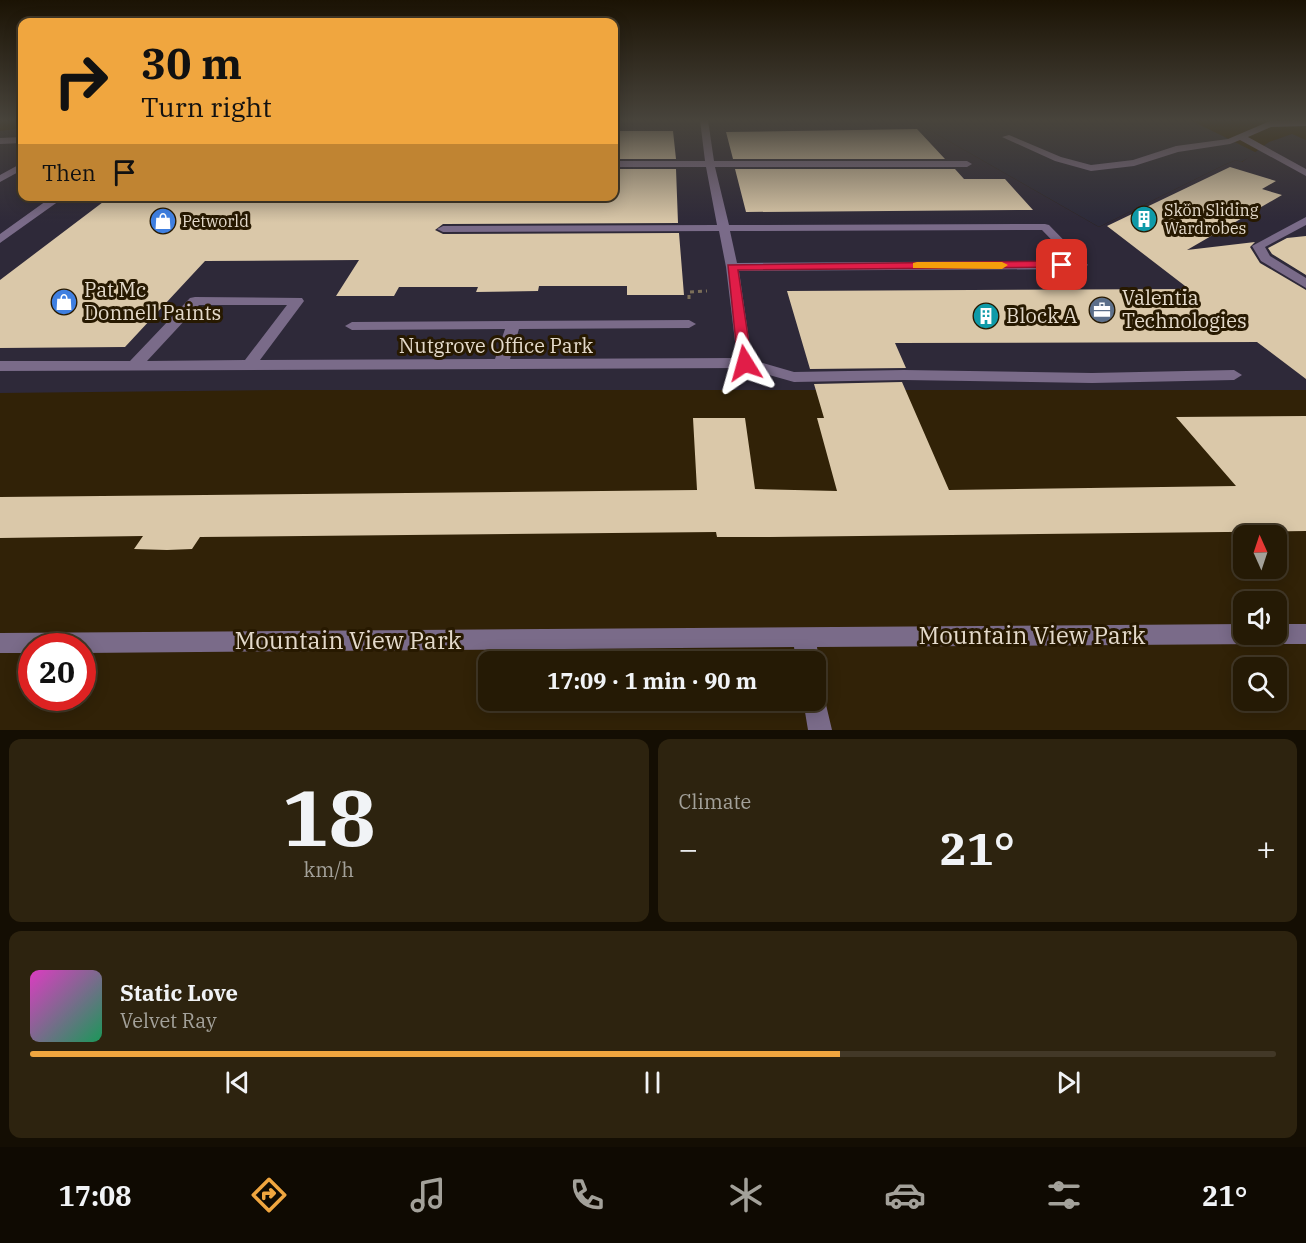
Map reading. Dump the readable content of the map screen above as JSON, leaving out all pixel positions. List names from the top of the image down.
{
  "streets": {
    "street": ["Nutgrove Office Park", "Mountain View Park"]
  },
  "places": {
    "building": ["Skön Sliding Wardrobes", "Block A"],
    "shop": ["Petworld", "Pat Mc Donnell Paints"],
    "office": ["Valentia Technologies"]
  },
  "north": "top",
  "page": {
    "turn": ["30 m", "Turn right"],
    "then": "Then",
    "limit": "20",
    "trip": "17:09 · 1 min · 90 m",
    "tile": [
      ["18", "km/h"],
      "Climate"
    ],
    "heat": ["−", "21°", "+"],
    "song": ["Static Love", "Velvet Ray"],
    "tabs": ["17:08", "21°"]
  }
}
